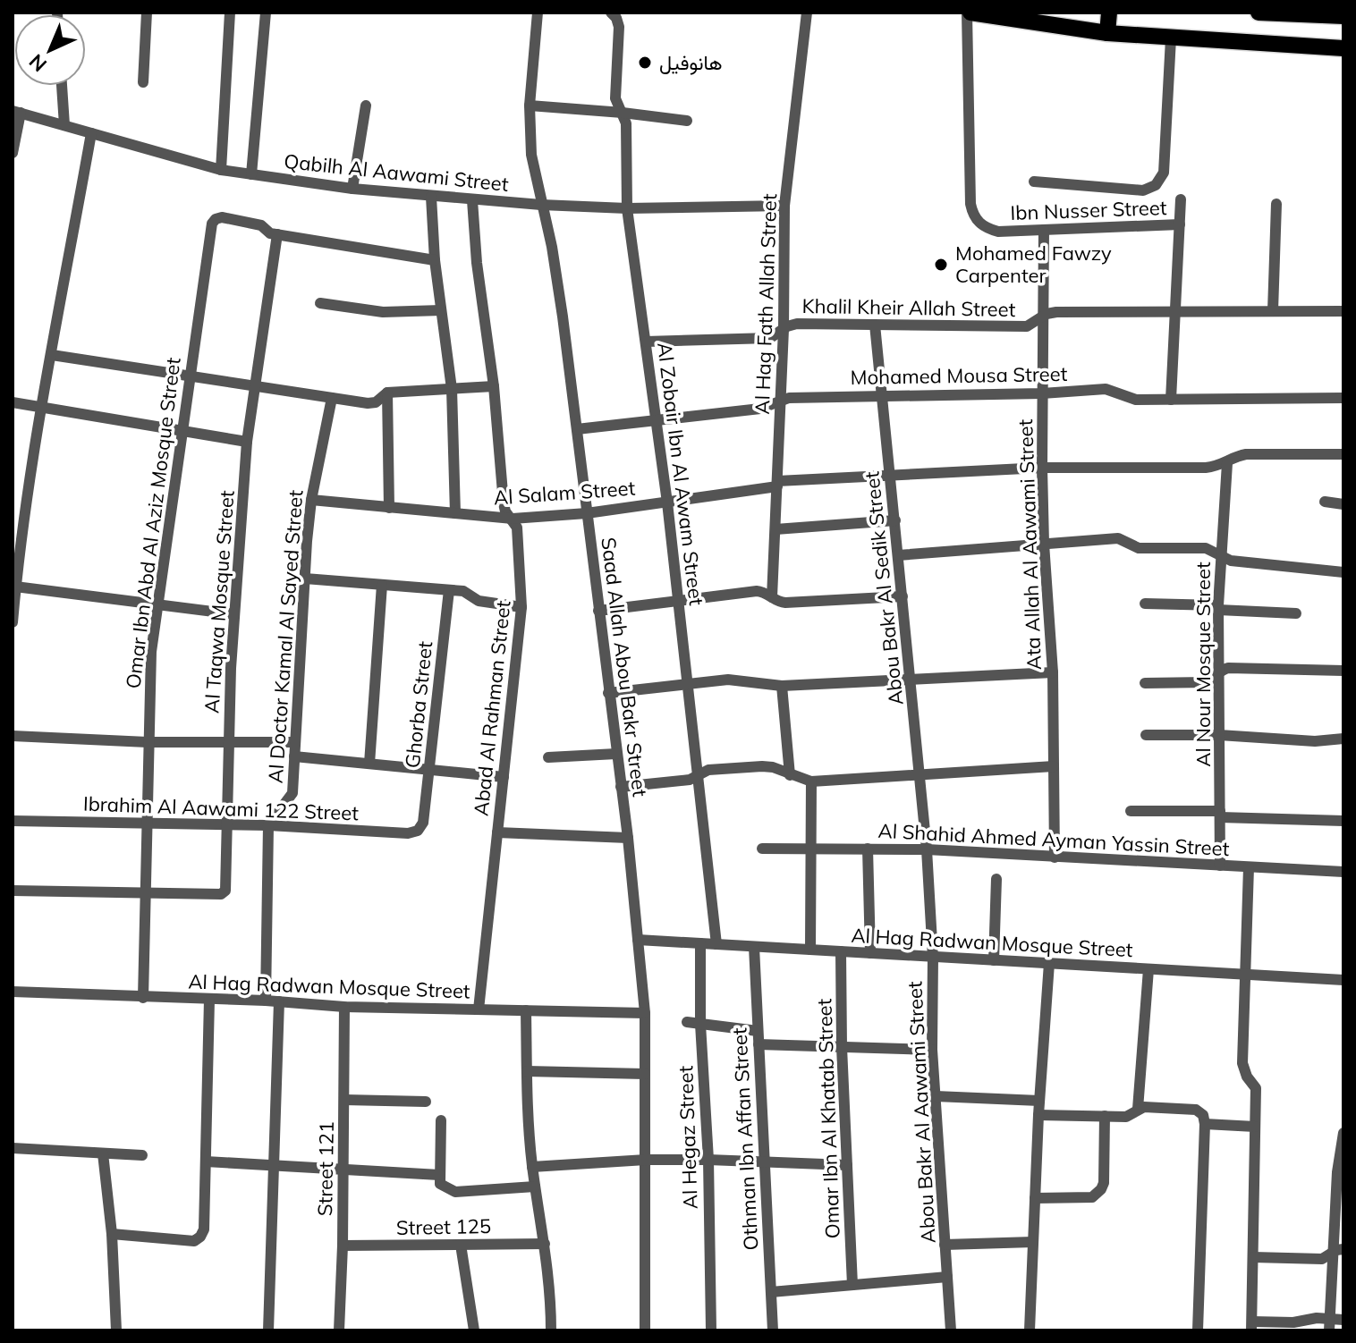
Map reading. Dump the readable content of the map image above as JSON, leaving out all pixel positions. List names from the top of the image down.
{
  "streets": {
    "street": [
      "Qabilh Al Aawami Street",
      "Ibn Nusser Street",
      "Al Hag Fath Allah Street",
      "Khalil Kheir Allah Street",
      "Mohamed Mousa Street",
      "Al Zobair Ibn Al Awam Street",
      "Al Salam Street",
      "Omar Ibn Abd Al Aziz Mosque Street",
      "Ata Allah Al Aawami Street",
      "Abou Bakr Al Sedik Street",
      "Al Taqwa Mosque Street",
      "Al Doctor Kamal Al Sayed Street",
      "Al Nour Mosque Street",
      "Saad Allah Abou Bakr Street",
      "Ghorba Street",
      "Abad Al Rahman Street",
      "Ibrahim Al Aawami 122 Street",
      "Al Shahid Ahmed Ayman Yassin Street",
      "Al Hag Radwan Mosque Street",
      "Abou Bakr Al Aawami Street",
      "Omar Ibn Al Khatab Street",
      "Al Hegaz Street",
      "Othman Ibn Affan Street",
      "Street 121",
      "Street 125"
    ]
  },
  "crossings": [
    ["Qabilh Al Aawami Street", "Al Hag Fath Allah Street"],
    ["Qabilh Al Aawami Street", "Al Zobair Ibn Al Awam Street"],
    ["Qabilh Al Aawami Street", "Saad Allah Abou Bakr Street"],
    ["Qabilh Al Aawami Street", "Abad Al Rahman Street"],
    ["Ibn Nusser Street", "Ata Allah Al Aawami Street"],
    ["Al Hag Fath Allah Street", "Khalil Kheir Allah Street"],
    ["Al Hag Fath Allah Street", "Mohamed Mousa Street"],
    ["Al Hag Fath Allah Street", "Al Salam Street"],
    ["Khalil Kheir Allah Street", "Al Zobair Ibn Al Awam Street"],
    ["Khalil Kheir Allah Street", "Ata Allah Al Aawami Street"],
    ["Khalil Kheir Allah Street", "Abou Bakr Al Sedik Street"],
    ["Mohamed Mousa Street", "Al Zobair Ibn Al Awam Street"],
    ["Mohamed Mousa Street", "Ata Allah Al Aawami Street"],
    ["Mohamed Mousa Street", "Abou Bakr Al Sedik Street"],
    ["Mohamed Mousa Street", "Saad Allah Abou Bakr Street"],
    ["Al Zobair Ibn Al Awam Street", "Al Salam Street"],
    ["Al Zobair Ibn Al Awam Street", "Al Hag Radwan Mosque Street"],
    ["Al Salam Street", "Ata Allah Al Aawami Street"],
    ["Al Salam Street", "Abou Bakr Al Sedik Street"],
    ["Al Salam Street", "Al Doctor Kamal Al Sayed Street"],
    ["Al Salam Street", "Al Nour Mosque Street"],
    ["Al Salam Street", "Saad Allah Abou Bakr Street"],
    ["Al Salam Street", "Abad Al Rahman Street"],
    ["Omar Ibn Abd Al Aziz Mosque Street", "Al Taqwa Mosque Street"],
    ["Omar Ibn Abd Al Aziz Mosque Street", "Ibrahim Al Aawami 122 Street"],
    ["Omar Ibn Abd Al Aziz Mosque Street", "Al Hag Radwan Mosque Street"],
    ["Ata Allah Al Aawami Street", "Al Shahid Ahmed Ayman Yassin Street"],
    ["Abou Bakr Al Sedik Street", "Al Shahid Ahmed Ayman Yassin Street"],
    ["Abou Bakr Al Sedik Street", "Abou Bakr Al Aawami Street"],
    ["Al Taqwa Mosque Street", "Ibrahim Al Aawami 122 Street"],
    ["Al Doctor Kamal Al Sayed Street", "Ibrahim Al Aawami 122 Street"],
    ["Al Nour Mosque Street", "Al Shahid Ahmed Ayman Yassin Street"],
    ["Saad Allah Abou Bakr Street", "Al Hag Radwan Mosque Street"],
    ["Ghorba Street", "Ibrahim Al Aawami 122 Street"],
    ["Abad Al Rahman Street", "Al Hag Radwan Mosque Street"],
    ["Al Shahid Ahmed Ayman Yassin Street", "Abou Bakr Al Aawami Street"],
    ["Al Hag Radwan Mosque Street", "Abou Bakr Al Aawami Street"],
    ["Al Hag Radwan Mosque Street", "Omar Ibn Al Khatab Street"],
    ["Al Hag Radwan Mosque Street", "Al Hegaz Street"],
    ["Al Hag Radwan Mosque Street", "Othman Ibn Affan Street"],
    ["Al Hag Radwan Mosque Street", "Street 121"],
    ["Street 121", "Street 125"]
  ],
  "places": ["هانوفيل", "Mohamed Fawzy Carpenter"],
  "north": "bottom left"
}
